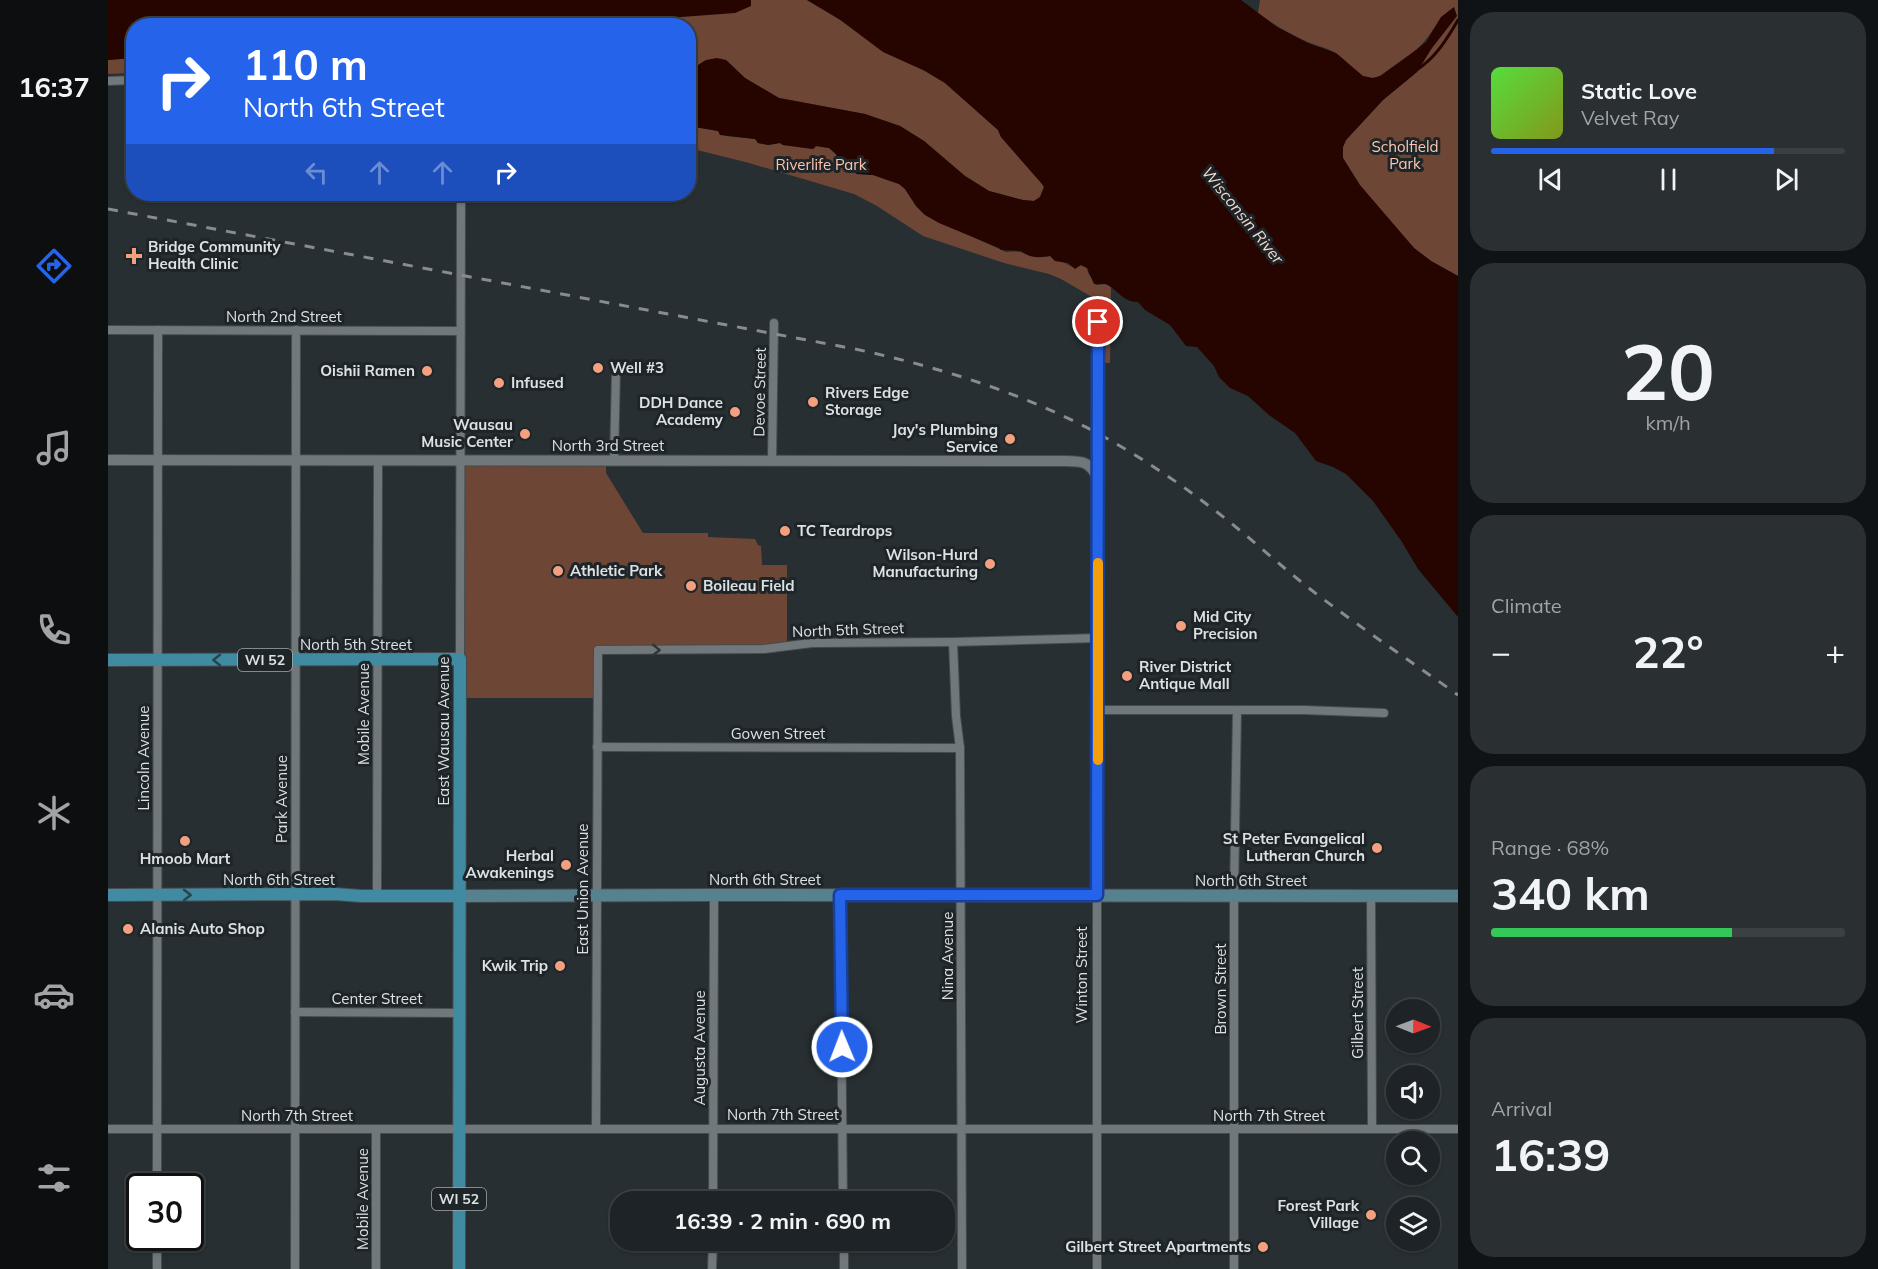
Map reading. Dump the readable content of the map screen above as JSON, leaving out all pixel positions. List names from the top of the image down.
{
  "streets": {
    "main road": [
      "North 5th Street",
      "WI 52",
      "East Wausau Avenue",
      "North 6th Street"
    ],
    "street": [
      "North 2nd Street",
      "Devoe Street",
      "North 3rd Street",
      "Mobile Avenue",
      "Gowen Street",
      "Lincoln Avenue",
      "Park Avenue",
      "East Union Avenue",
      "Nina Avenue",
      "Winton Street",
      "Brown Street",
      "Center Street",
      "Gilbert Street",
      "Augusta Avenue",
      "North 7th Street"
    ]
  },
  "crossings": [
    ["North 2nd Street", "East Wausau Avenue"],
    ["North 2nd Street", "Lincoln Avenue"],
    ["North 2nd Street", "Park Avenue"],
    ["Devoe Street", "North 3rd Street"],
    ["North 3rd Street", "Mobile Avenue"],
    ["North 3rd Street", "East Wausau Avenue"],
    ["North 3rd Street", "Lincoln Avenue"],
    ["North 3rd Street", "Park Avenue"],
    ["North 3rd Street", "Winton Street"],
    ["North 5th Street", "Mobile Avenue"],
    ["North 5th Street", "East Wausau Avenue"],
    ["North 5th Street", "Lincoln Avenue"],
    ["North 5th Street", "Park Avenue"],
    ["North 5th Street", "East Union Avenue"],
    ["North 5th Street", "Nina Avenue"],
    ["North 5th Street", "Winton Street"],
    ["Mobile Avenue", "North 6th Street"],
    ["Mobile Avenue", "North 7th Street"],
    ["East Wausau Avenue", "North 6th Street"],
    ["East Wausau Avenue", "Center Street"],
    ["East Wausau Avenue", "North 7th Street"],
    ["Gowen Street", "East Union Avenue"],
    ["Gowen Street", "Nina Avenue"],
    ["Lincoln Avenue", "North 6th Street"],
    ["Lincoln Avenue", "North 7th Street"],
    ["Park Avenue", "North 6th Street"],
    ["Park Avenue", "Center Street"],
    ["Park Avenue", "North 7th Street"],
    ["North 6th Street", "East Union Avenue"],
    ["North 6th Street", "Nina Avenue"],
    ["North 6th Street", "Winton Street"],
    ["North 6th Street", "Brown Street"],
    ["North 6th Street", "Gilbert Street"],
    ["North 6th Street", "Augusta Avenue"],
    ["East Union Avenue", "North 7th Street"],
    ["Nina Avenue", "North 7th Street"],
    ["Winton Street", "North 7th Street"],
    ["Brown Street", "North 7th Street"],
    ["Gilbert Street", "North 7th Street"],
    ["Augusta Avenue", "North 7th Street"]
  ],
  "water": ["Wisconsin River"],
  "parks": ["Scholfield Park", "Riverlife Park"],
  "places": {
    "health": ["Bridge Community Health Clinic"],
    "other": [
      "Well #3",
      "Oishii Ramen",
      "Infused",
      "Rivers Edge Storage",
      "DDH Dance Academy",
      "Wausau Music Center",
      "Jay's Plumbing Service",
      "TC Teardrops",
      "Wilson-Hurd Manufacturing",
      "Athletic Park",
      "Boileau Field",
      "Mid City Precision",
      "River District Antique Mall",
      "Hmoob Mart",
      "St Peter Evangelical Lutheran Church",
      "Herbal Awakenings",
      "Alanis Auto Shop",
      "Kwik Trip",
      "Forest Park Village",
      "Gilbert Street Apartments"
    ]
  },
  "north": "right",
  "page": {
    "tabs": "16:37",
    "turn": ["110 m", "North 6th Street"],
    "song": ["Static Love", "Velvet Ray"],
    "tile": [
      ["20", "km/h"],
      "Climate",
      ["Range · 68%", "340 km"],
      ["Arrival", "16:39"]
    ],
    "heat": ["−", "22°", "+"],
    "limit": "30",
    "trip": "16:39 · 2 min · 690 m"
  }
}
